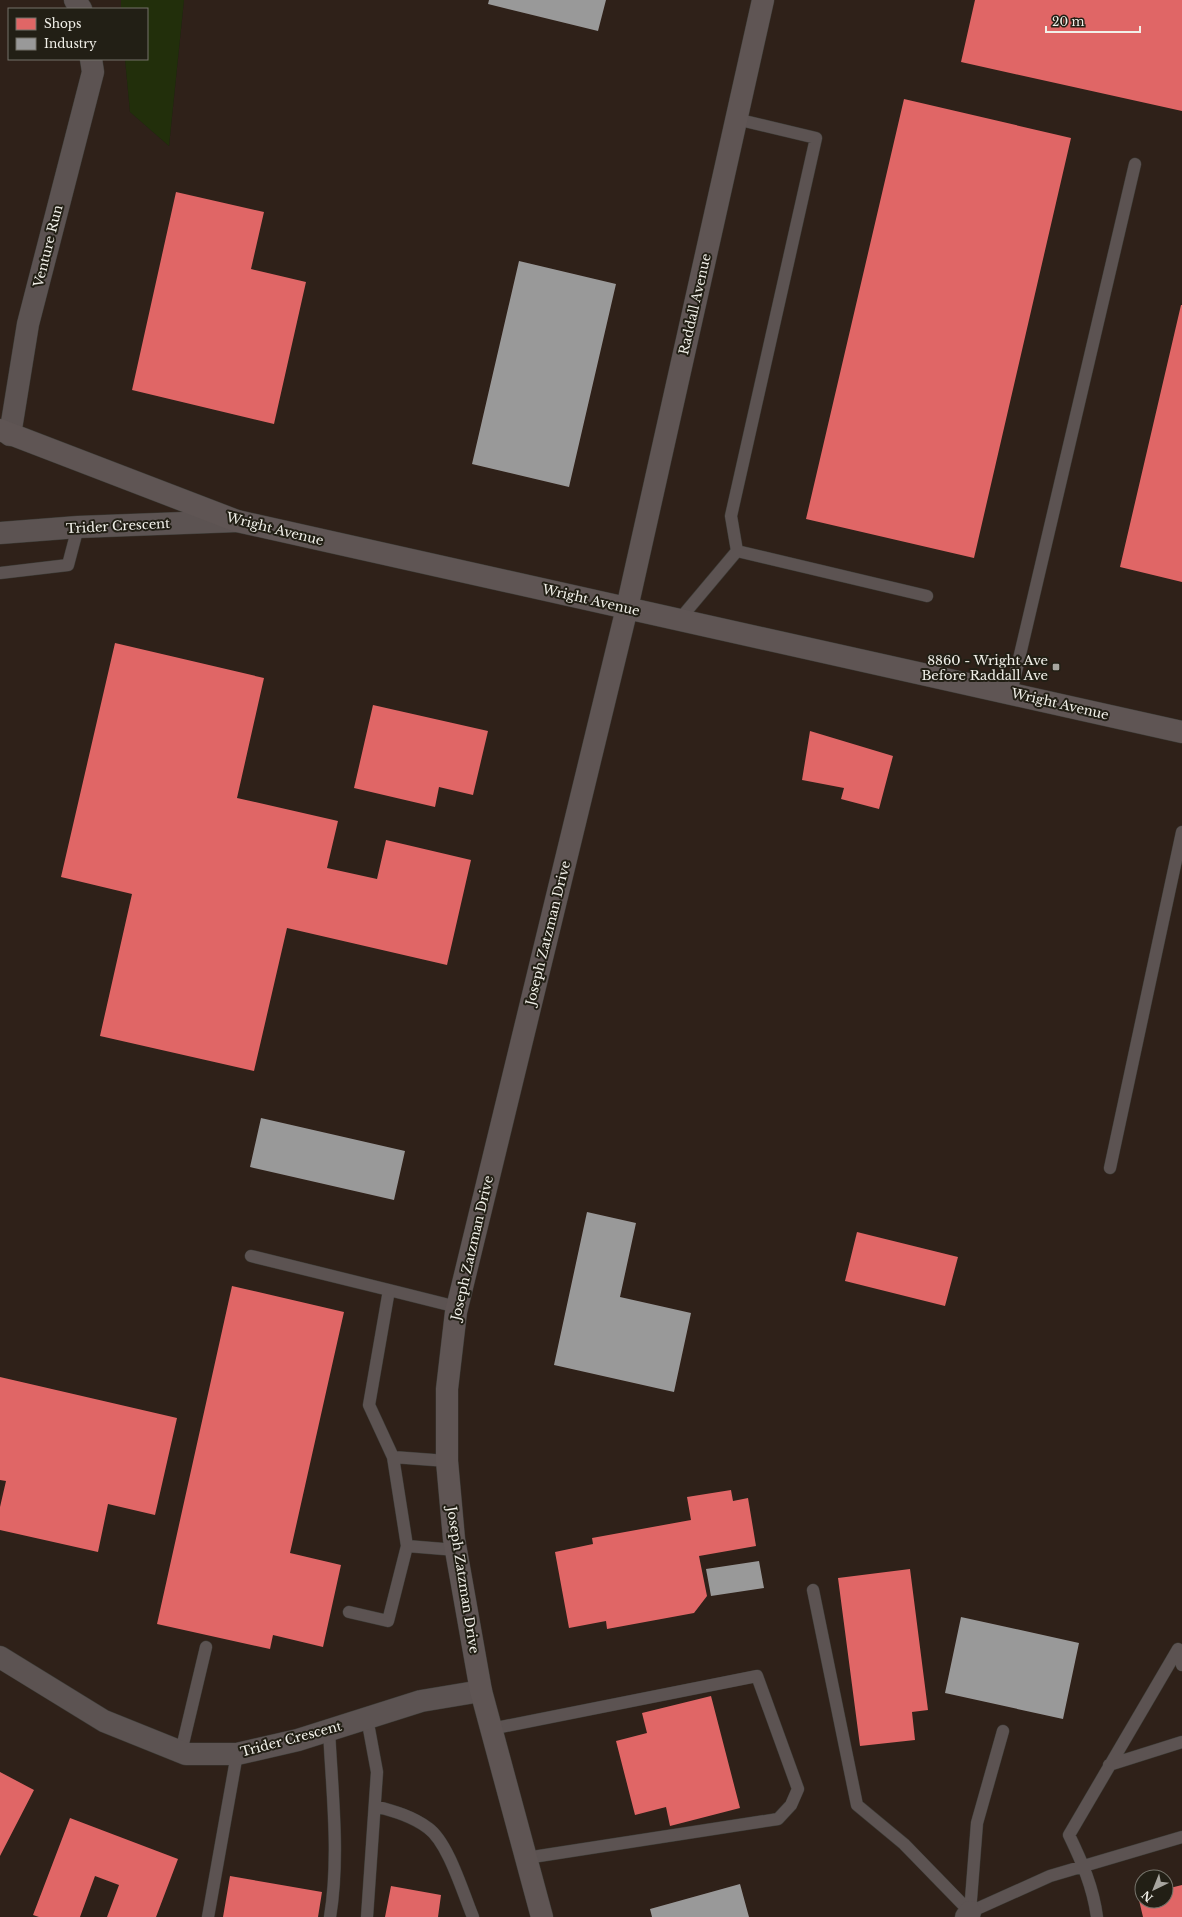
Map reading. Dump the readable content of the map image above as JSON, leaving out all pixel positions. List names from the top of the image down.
{
  "streets": {
    "street": [
      "Venture Run",
      "Raddall Avenue",
      "Trider Crescent",
      "Wright Avenue",
      "Joseph Zatzman Drive"
    ]
  },
  "crossings": [
    ["Venture Run", "Wright Avenue"],
    ["Raddall Avenue", "Wright Avenue"],
    ["Raddall Avenue", "Joseph Zatzman Drive"],
    ["Trider Crescent", "Wright Avenue"],
    ["Trider Crescent", "Joseph Zatzman Drive"],
    ["Wright Avenue", "Joseph Zatzman Drive"]
  ],
  "places": {
    "transit": ["8860 - Wright Ave Before Raddall Ave"]
  },
  "legend": ["Shops", "Industry"],
  "scale_bar": "20 m",
  "north": "bottom left"
}
